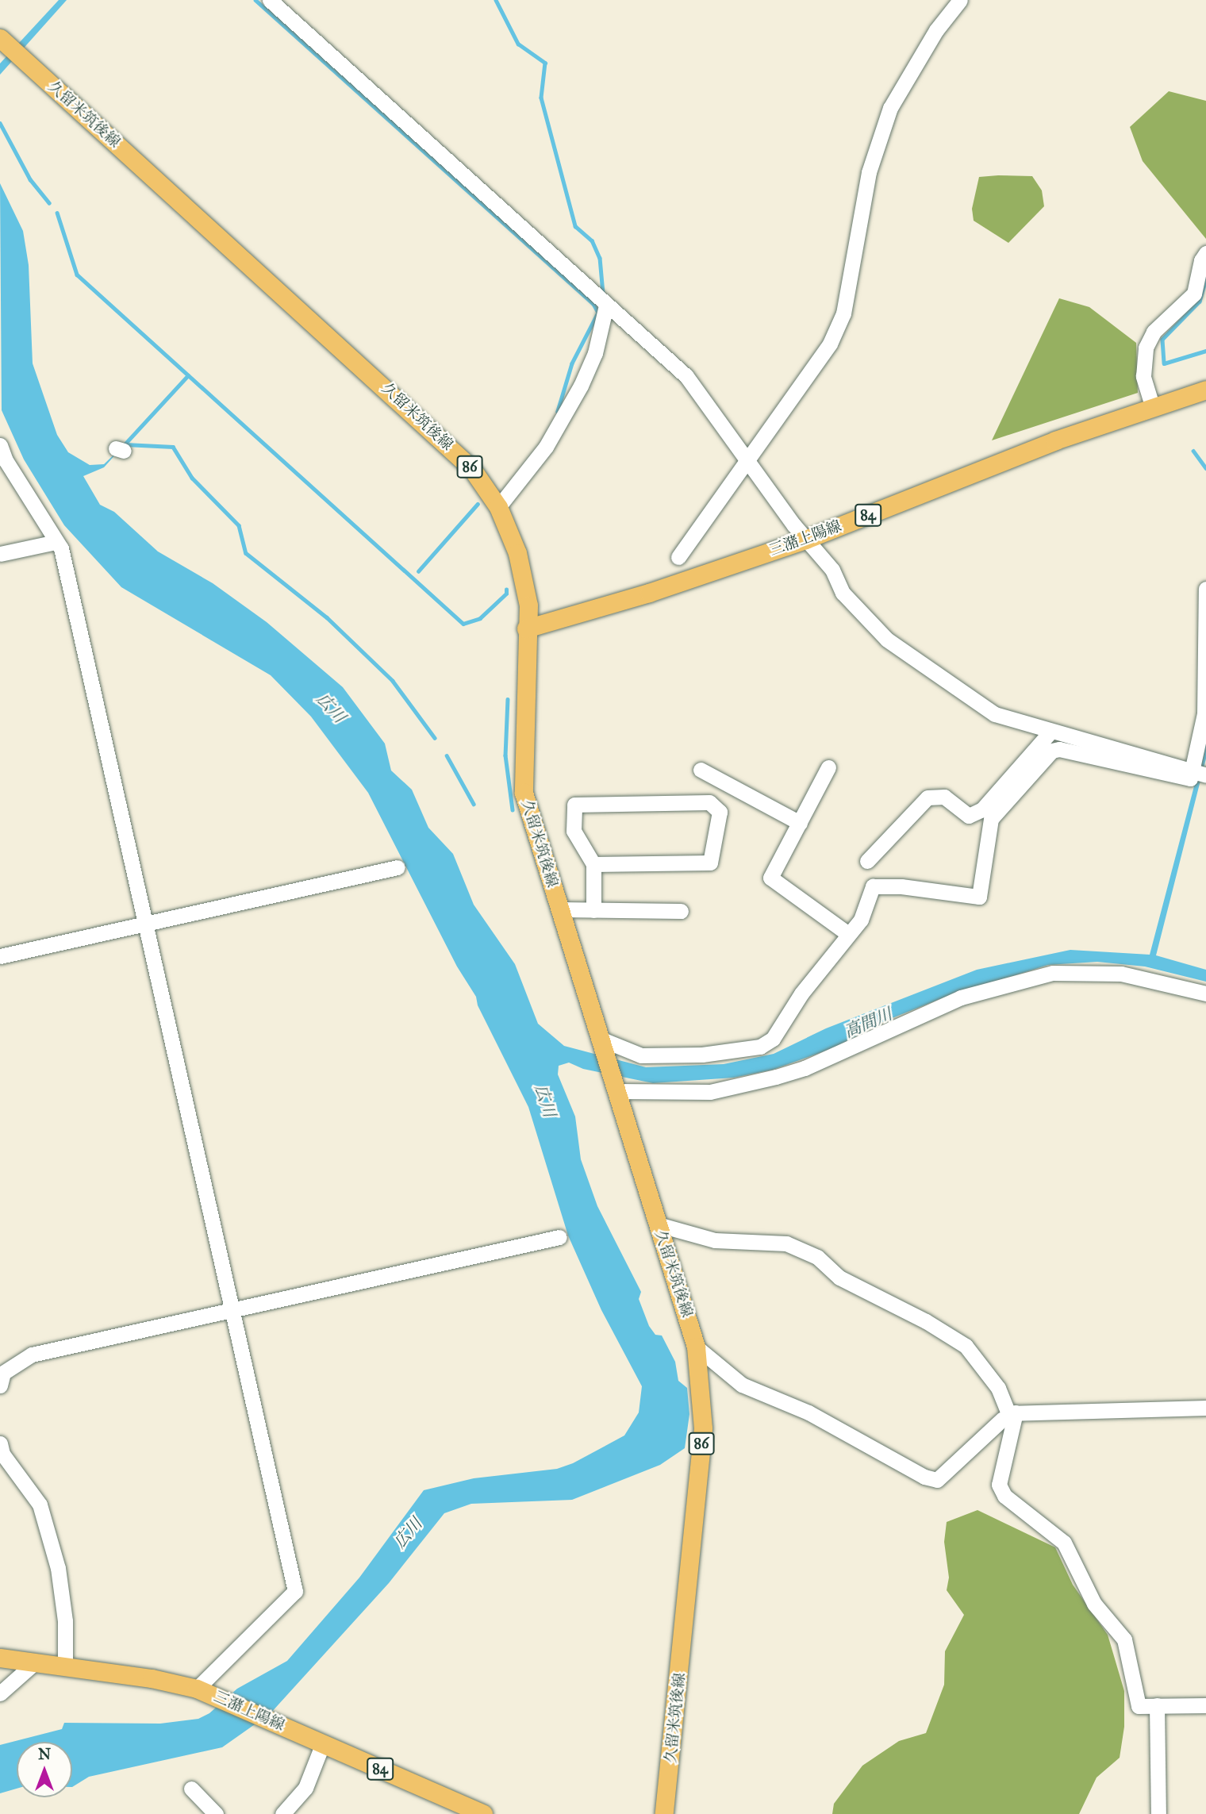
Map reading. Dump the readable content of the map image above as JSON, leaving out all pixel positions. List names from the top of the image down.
{
  "streets": {
    "main road": [
      "久留米筑後線",
      "86",
      "84",
      "三潴上陽線"
    ]
  },
  "crossings": [
    ["久留米筑後線", "三潴上陽線"]
  ],
  "water": ["広川", "高間川"],
  "north": "top"
}
